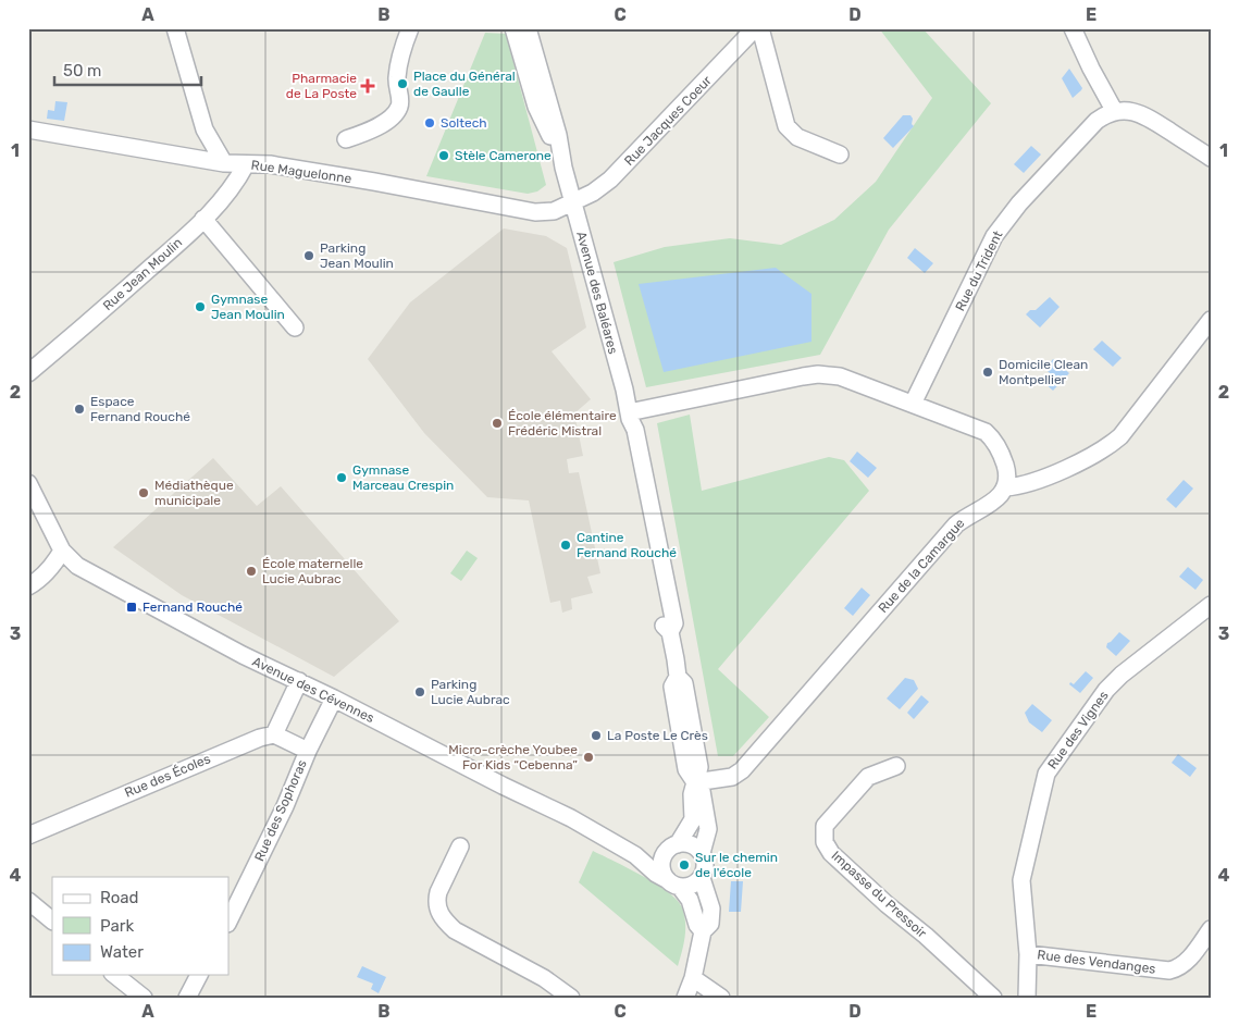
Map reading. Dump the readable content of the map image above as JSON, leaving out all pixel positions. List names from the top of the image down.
{
  "streets": {
    "street": [
      "Rue Jacques Coeur",
      "Rue Maguelonne",
      "Rue du Trident",
      "Rue Jean Moulin",
      "Avenue des Baléares",
      "Rue de la Camargue",
      "Avenue des Cévennes",
      "Rue des Vignes",
      "Rue des Écoles",
      "Rue des Sophoras",
      "Impasse du Pressoir",
      "Rue des Vendanges"
    ]
  },
  "crossings": [
    ["Rue Jacques Coeur", "Rue Maguelonne"],
    ["Rue Jacques Coeur", "Avenue des Baléares"],
    ["Rue Maguelonne", "Rue Jean Moulin"],
    ["Rue Maguelonne", "Avenue des Baléares"],
    ["Avenue des Baléares", "Rue de la Camargue"],
    ["Avenue des Baléares", "Avenue des Cévennes"],
    ["Avenue des Cévennes", "Rue des Sophoras"],
    ["Rue des Vignes", "Rue des Vendanges"]
  ],
  "places": {
    "other": [
      "Place du Général de Gaulle",
      "Soltech",
      "Stèle Camerone",
      "Parking Jean Moulin",
      "Gymnase Jean Moulin",
      "Domicile Clean Montpellier",
      "Espace Fernand Rouché",
      "École élémentaire Frédéric Mistral",
      "Gymnase Marceau Crespin",
      "Médiathèque municipale",
      "Cantine Fernand Rouché",
      "École maternelle Lucie Aubrac",
      "Parking Lucie Aubrac",
      "La Poste Le Crès",
      "Micro-crèche Youbee For Kids “Cebenna”",
      "Sur le chemin de l'école"
    ],
    "health": ["Pharmacie de La Poste"],
    "transit": ["Fernand Rouché"]
  },
  "legend": ["Road", "Park", "Water"],
  "scale_bar": "50 m",
  "grid": {
    "columns": [
      "A",
      "B",
      "C",
      "D",
      "E"
    ],
    "rows": [
      "1",
      "2",
      "3",
      "4"
    ]
  }
}
